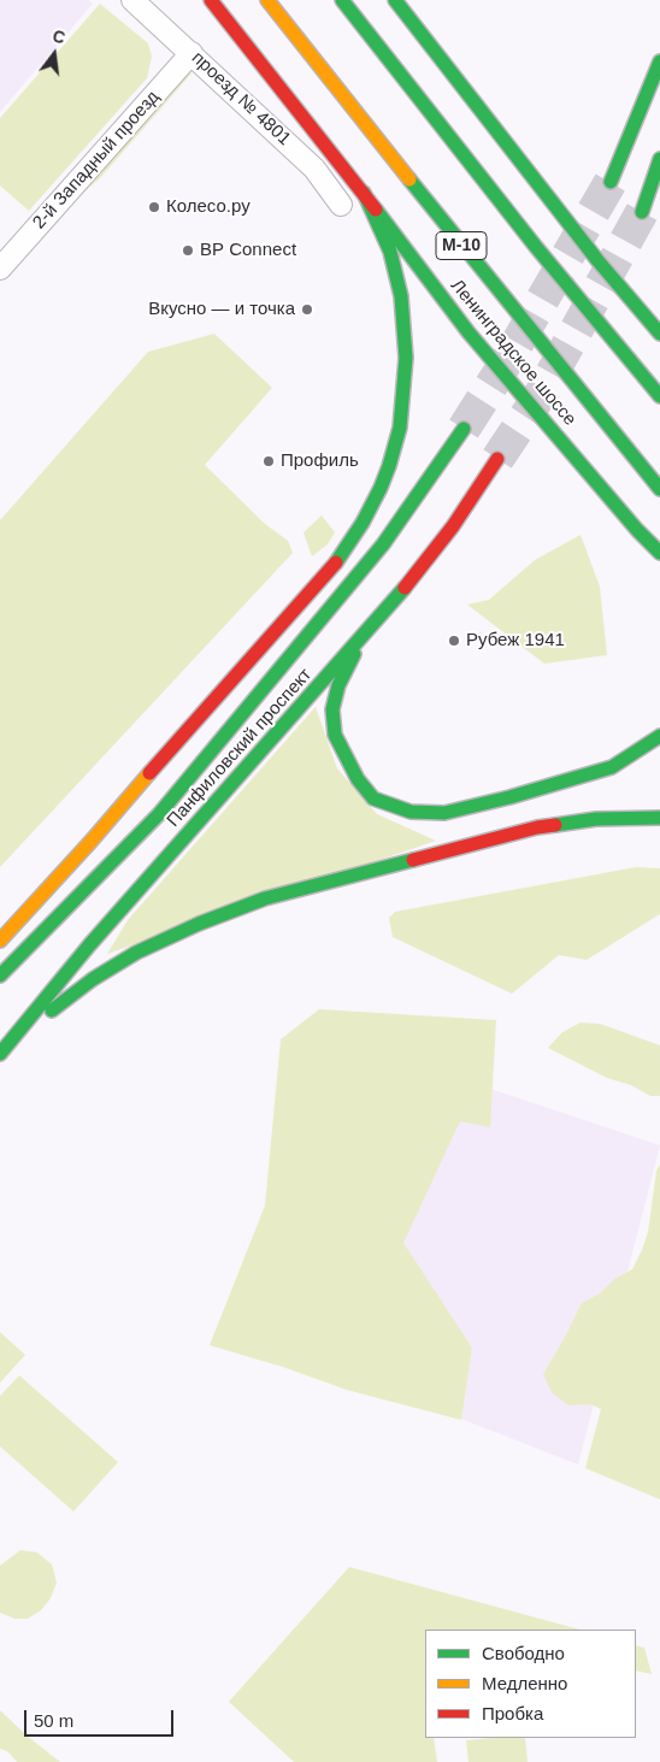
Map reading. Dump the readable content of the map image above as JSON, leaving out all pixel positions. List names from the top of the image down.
{
  "streets": {
    "main road": ["М-10", "Ленинградское шоссе", "Панфиловский проспект"],
    "street": ["проезд № 4801", "2-й Западный проезд"]
  },
  "crossings": [
    ["проезд № 4801", "2-й Западный проезд"]
  ],
  "places": [
    "Колесо.ру",
    "ВР Connect",
    "Вкусно — и точка",
    "Профиль",
    "Рубеж 1941"
  ],
  "legend": ["Свободно", "Медленно", "Пробка"],
  "scale_bar": "50 m",
  "north": "top"
}
